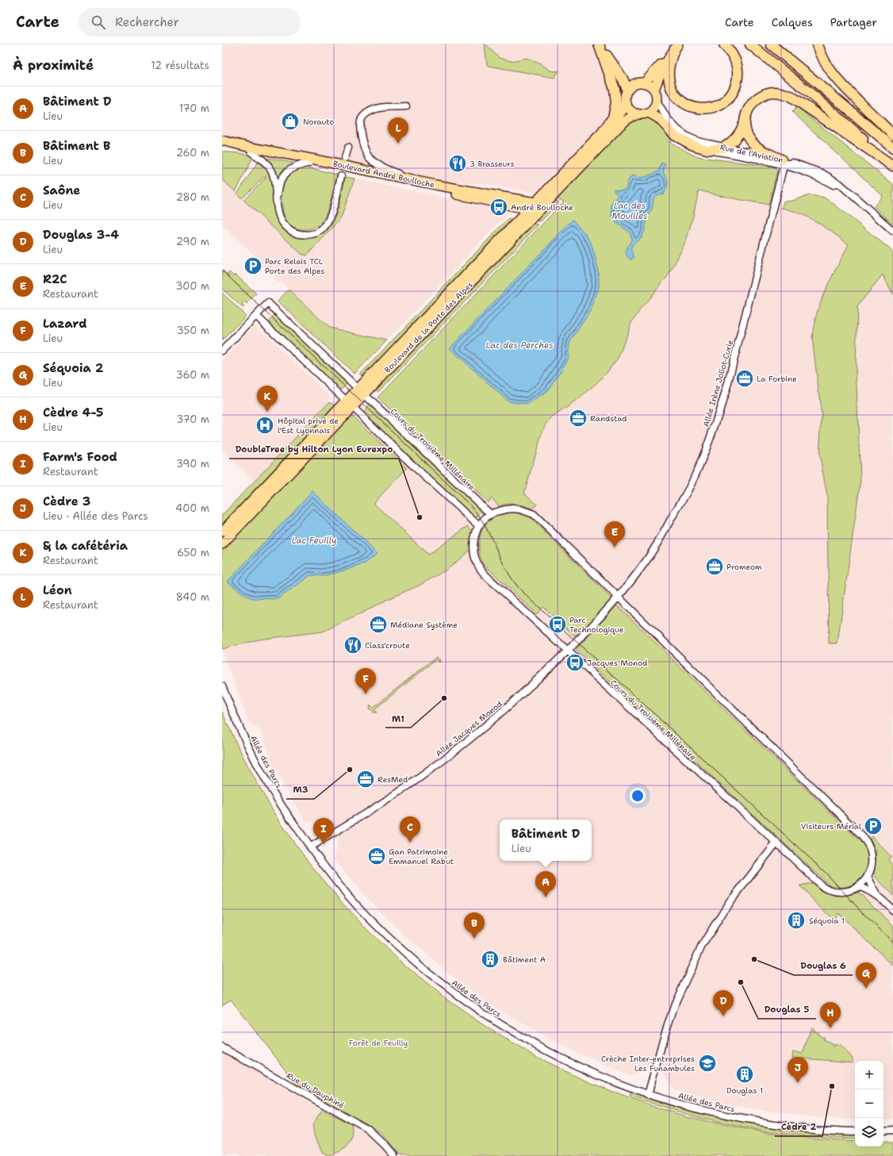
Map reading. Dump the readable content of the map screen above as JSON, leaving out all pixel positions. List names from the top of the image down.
{
  "streets": {
    "main road": ["Rue de l'Aviation", "Boulevard André Boulloche", "Boulevard de la Porte des Alpes"],
    "street": [
      "Allée Irène Joliot-Curie",
      "Cours du Troisième Millénaire",
      "Allée Jacques Monod",
      "Allée des Parcs",
      "Rue du Dauphiné"
    ]
  },
  "crossings": [
    ["Rue de l'Aviation", "Boulevard de la Porte des Alpes"],
    ["Rue de l'Aviation", "Allée Irène Joliot-Curie"],
    ["Boulevard André Boulloche", "Boulevard de la Porte des Alpes"],
    ["Boulevard de la Porte des Alpes", "Cours du Troisième Millénaire"],
    ["Allée Irène Joliot-Curie", "Cours du Troisième Millénaire"],
    ["Allée Irène Joliot-Curie", "Allée Jacques Monod"],
    ["Cours du Troisième Millénaire", "Allée Jacques Monod"],
    ["Allée Jacques Monod", "Allée des Parcs"]
  ],
  "water": ["Lac des Mouilles", "Lac des Perches", "Lac Feuilly"],
  "parks": ["Forêt de Feuilly"],
  "places": {
    "shop": ["Norauto"],
    "restaurant": ["3 Brasseurs", "Class'croute"],
    "bus stop": ["André Boulloche", "Parc Technologique", "Jacques Monod"],
    "parking": ["Parc Relais TCL Porte des Alpes", "Visiteurs Mérial"],
    "office": [
      "La Forbine",
      "Randstad",
      "Promeom",
      "Médiane Système",
      "ResMed",
      "Gan Patrimoine Emmanuel Rabut"
    ],
    "hospital": ["Hôpital privé de l'Est Lyonnais"],
    "other": [
      "DoubleTree by Hilton Lyon Eurexpo",
      "M1",
      "M3",
      "Douglas 6",
      "Douglas 5",
      "Cèdre 2"
    ],
    "building": ["Séquoia 1", "Bâtiment A", "Douglas 1"],
    "school or university": ["Crèche Inter-entreprises Les Funambules"]
  },
  "page": {
    "header": "Carte",
    "search": "Rechercher",
    "nav": ["Carte", "Calques", "Partager"],
    "heading": ["À proximité", "12 résultats"],
    "list": [
      {
        "mark": "A",
        "name": "Bâtiment D",
        "note": "Lieu",
        "value": "170 m"
      },
      {
        "mark": "B",
        "name": "Bâtiment B",
        "note": "Lieu",
        "value": "260 m"
      },
      {
        "mark": "C",
        "name": "Saône",
        "note": "Lieu",
        "value": "280 m"
      },
      {
        "mark": "D",
        "name": "Douglas 3-4",
        "note": "Lieu",
        "value": "290 m"
      },
      {
        "mark": "E",
        "name": "R2C",
        "note": "Restaurant",
        "value": "300 m"
      },
      {
        "mark": "F",
        "name": "Lazard",
        "note": "Lieu",
        "value": "350 m"
      },
      {
        "mark": "G",
        "name": "Séquoia 2",
        "note": "Lieu",
        "value": "360 m"
      },
      {
        "mark": "H",
        "name": "Cèdre 4-5",
        "note": "Lieu",
        "value": "370 m"
      },
      {
        "mark": "I",
        "name": "Farm's Food",
        "note": "Restaurant",
        "value": "390 m"
      },
      {
        "mark": "J",
        "name": "Cèdre 3",
        "note": "Lieu · Allée des Parcs",
        "value": "400 m"
      },
      {
        "mark": "K",
        "name": "& la cafétéria",
        "note": "Restaurant",
        "value": "650 m"
      },
      {
        "mark": "L",
        "name": "Léon",
        "note": "Restaurant",
        "value": "840 m"
      }
    ],
    "pins": [
      "L",
      "K",
      "E",
      "F",
      "C",
      "I",
      "A",
      "B",
      "G",
      "D",
      "H",
      "J"
    ],
    "popup": ["Bâtiment D", "Lieu"],
    "map_buttons": ["+", "−"]
  }
}
